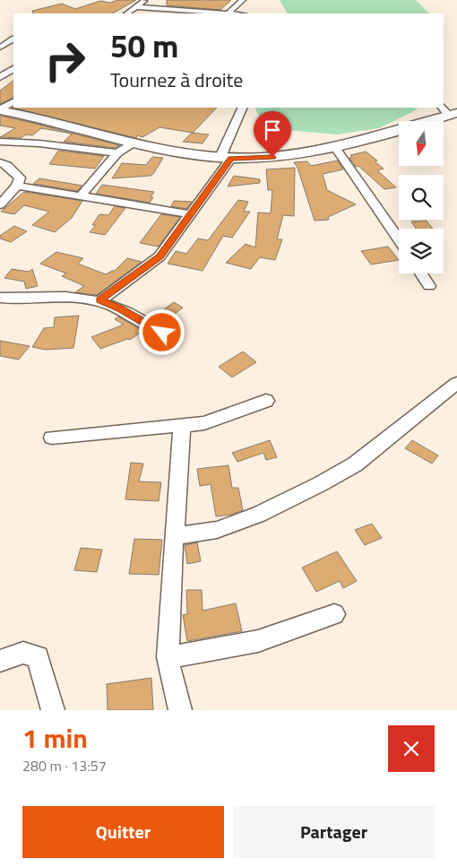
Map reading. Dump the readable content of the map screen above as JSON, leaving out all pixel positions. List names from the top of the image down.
{
  "north": "bottom",
  "page": {
    "turn": ["50 m", "Tournez à droite"],
    "heading": ["1 min", "280 m · 13:57"],
    "buttons": ["Quitter", "Partager"]
  }
}
